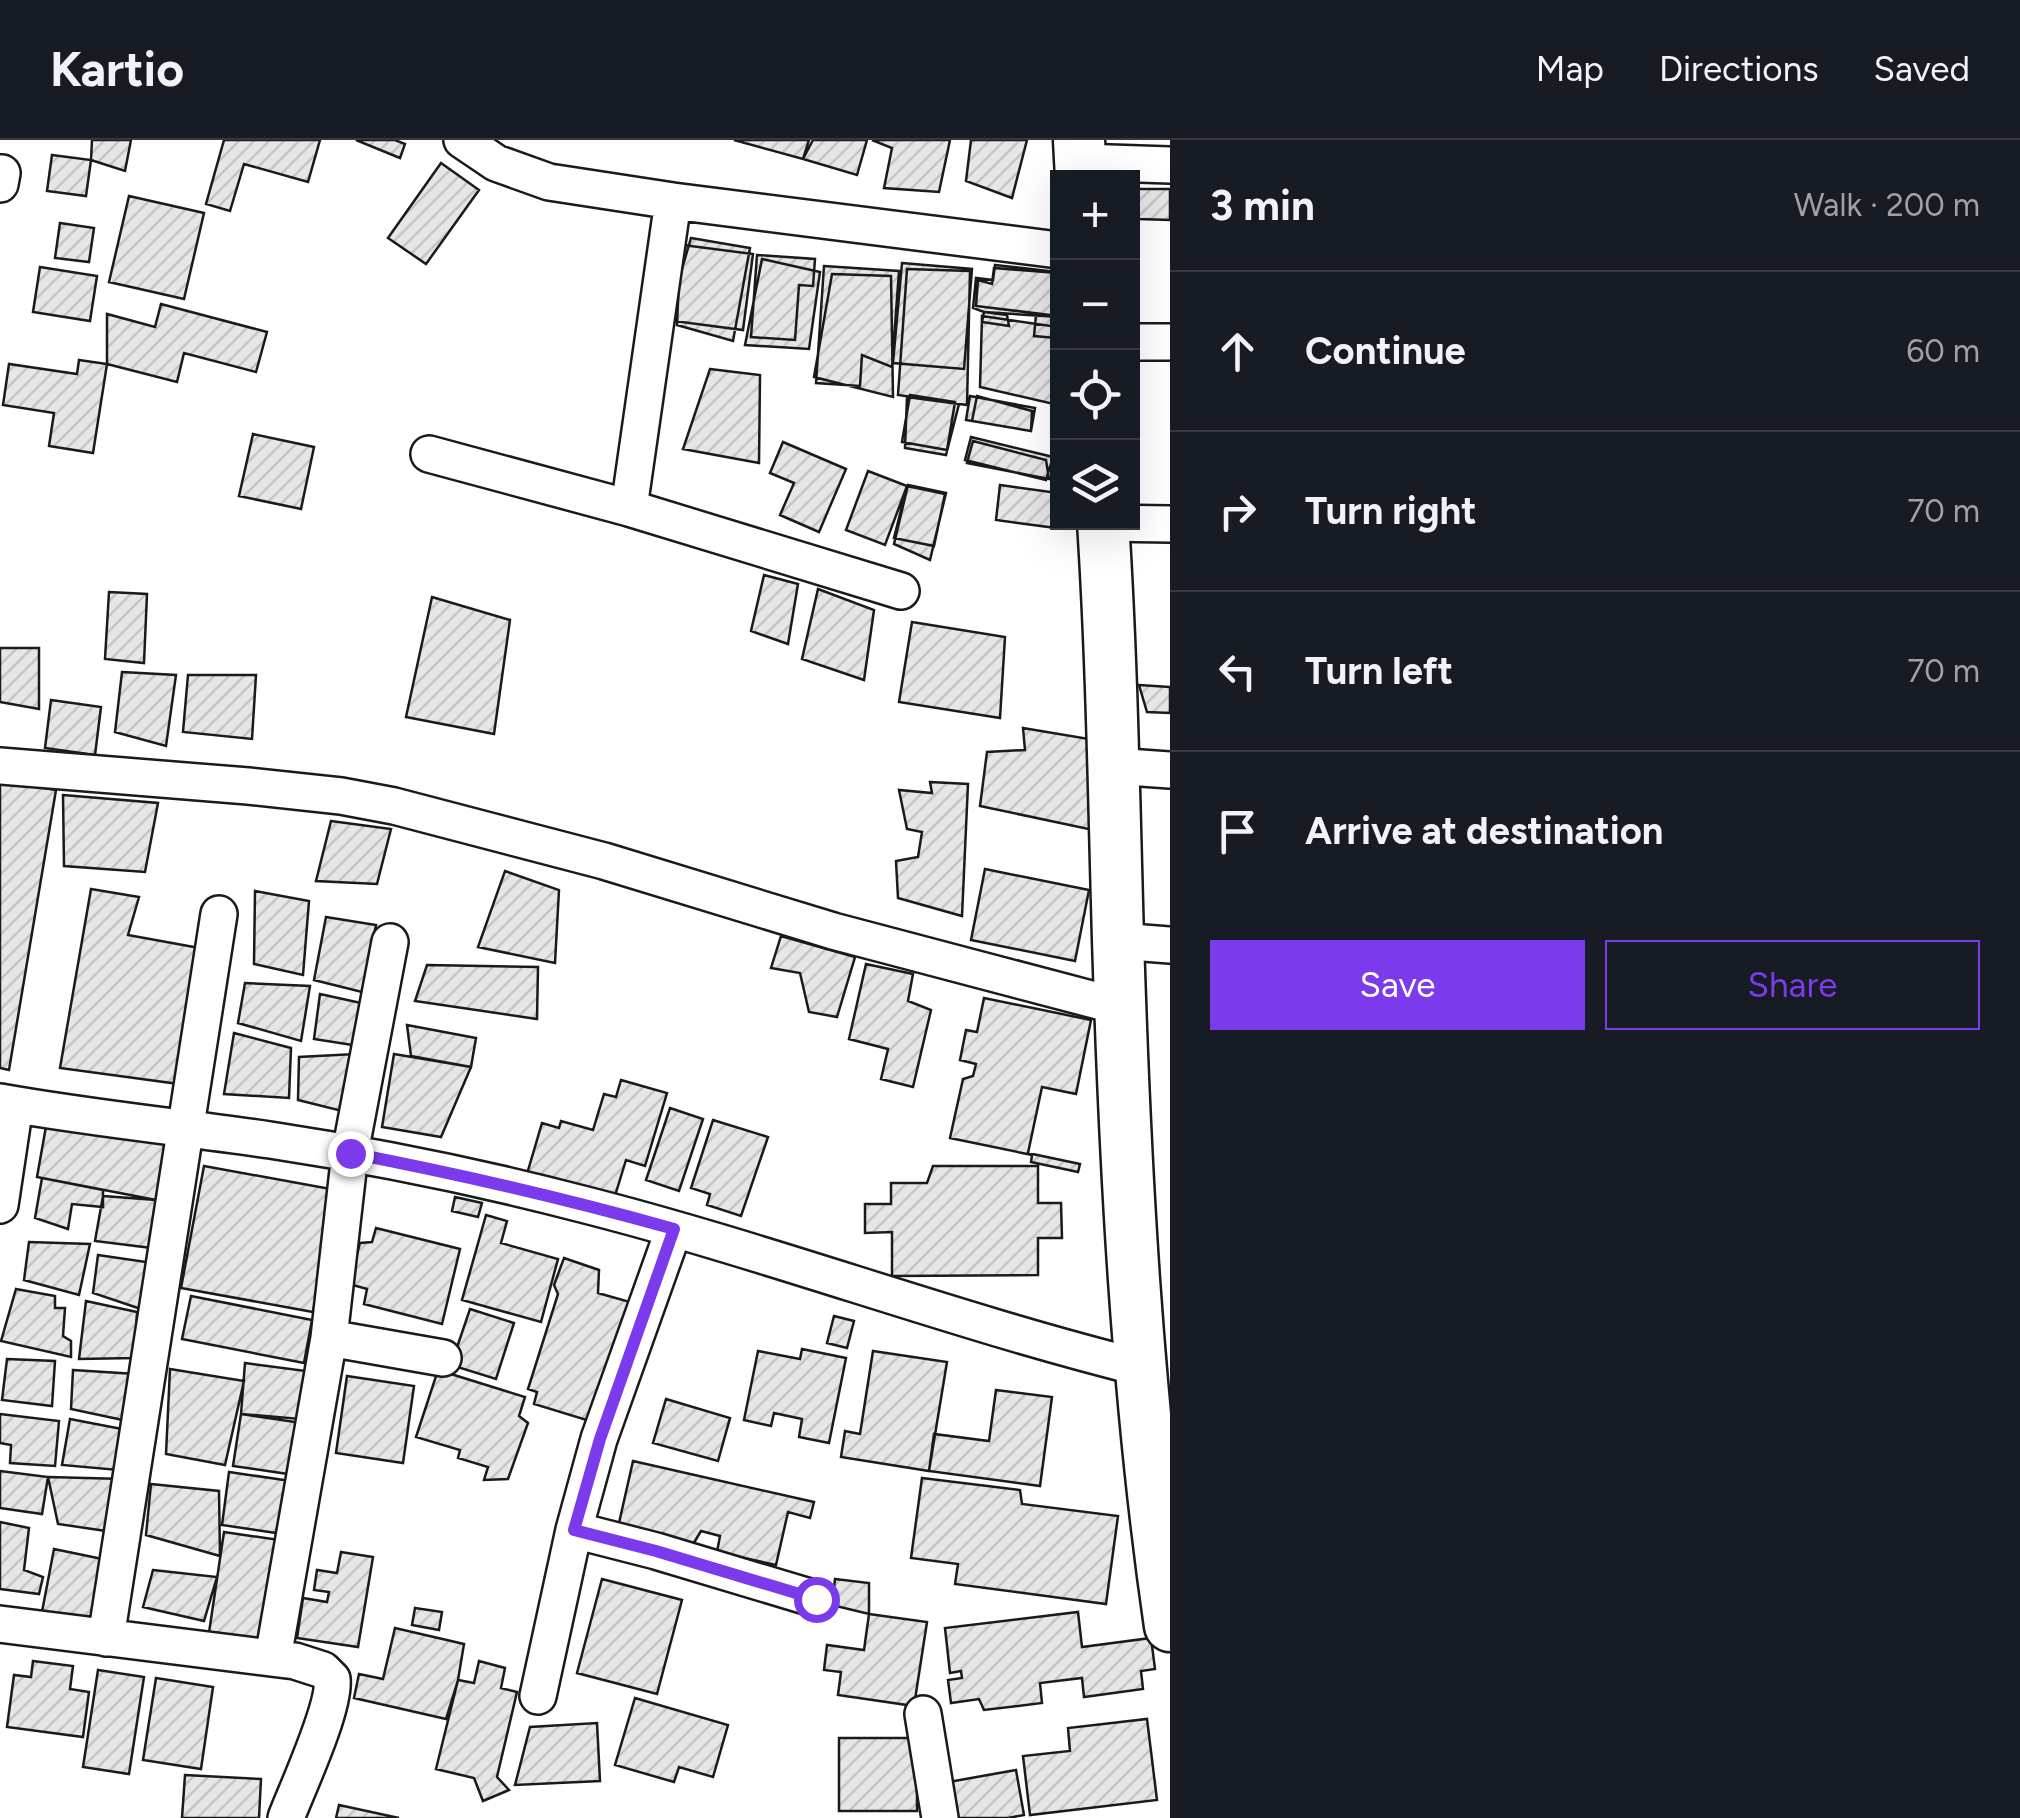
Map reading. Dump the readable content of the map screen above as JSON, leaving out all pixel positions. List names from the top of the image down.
{
  "page": {
    "header": "Kartio",
    "nav": ["Map", "Directions", "Saved"],
    "heading": ["3 min", "Walk · 200 m"],
    "map_buttons": ["+", "−"],
    "list": [
      ["Continue", "60 m"],
      ["Turn right", "70 m"],
      ["Turn left", "70 m"],
      "Arrive at destination"
    ],
    "buttons": ["Save", "Share"]
  }
}
